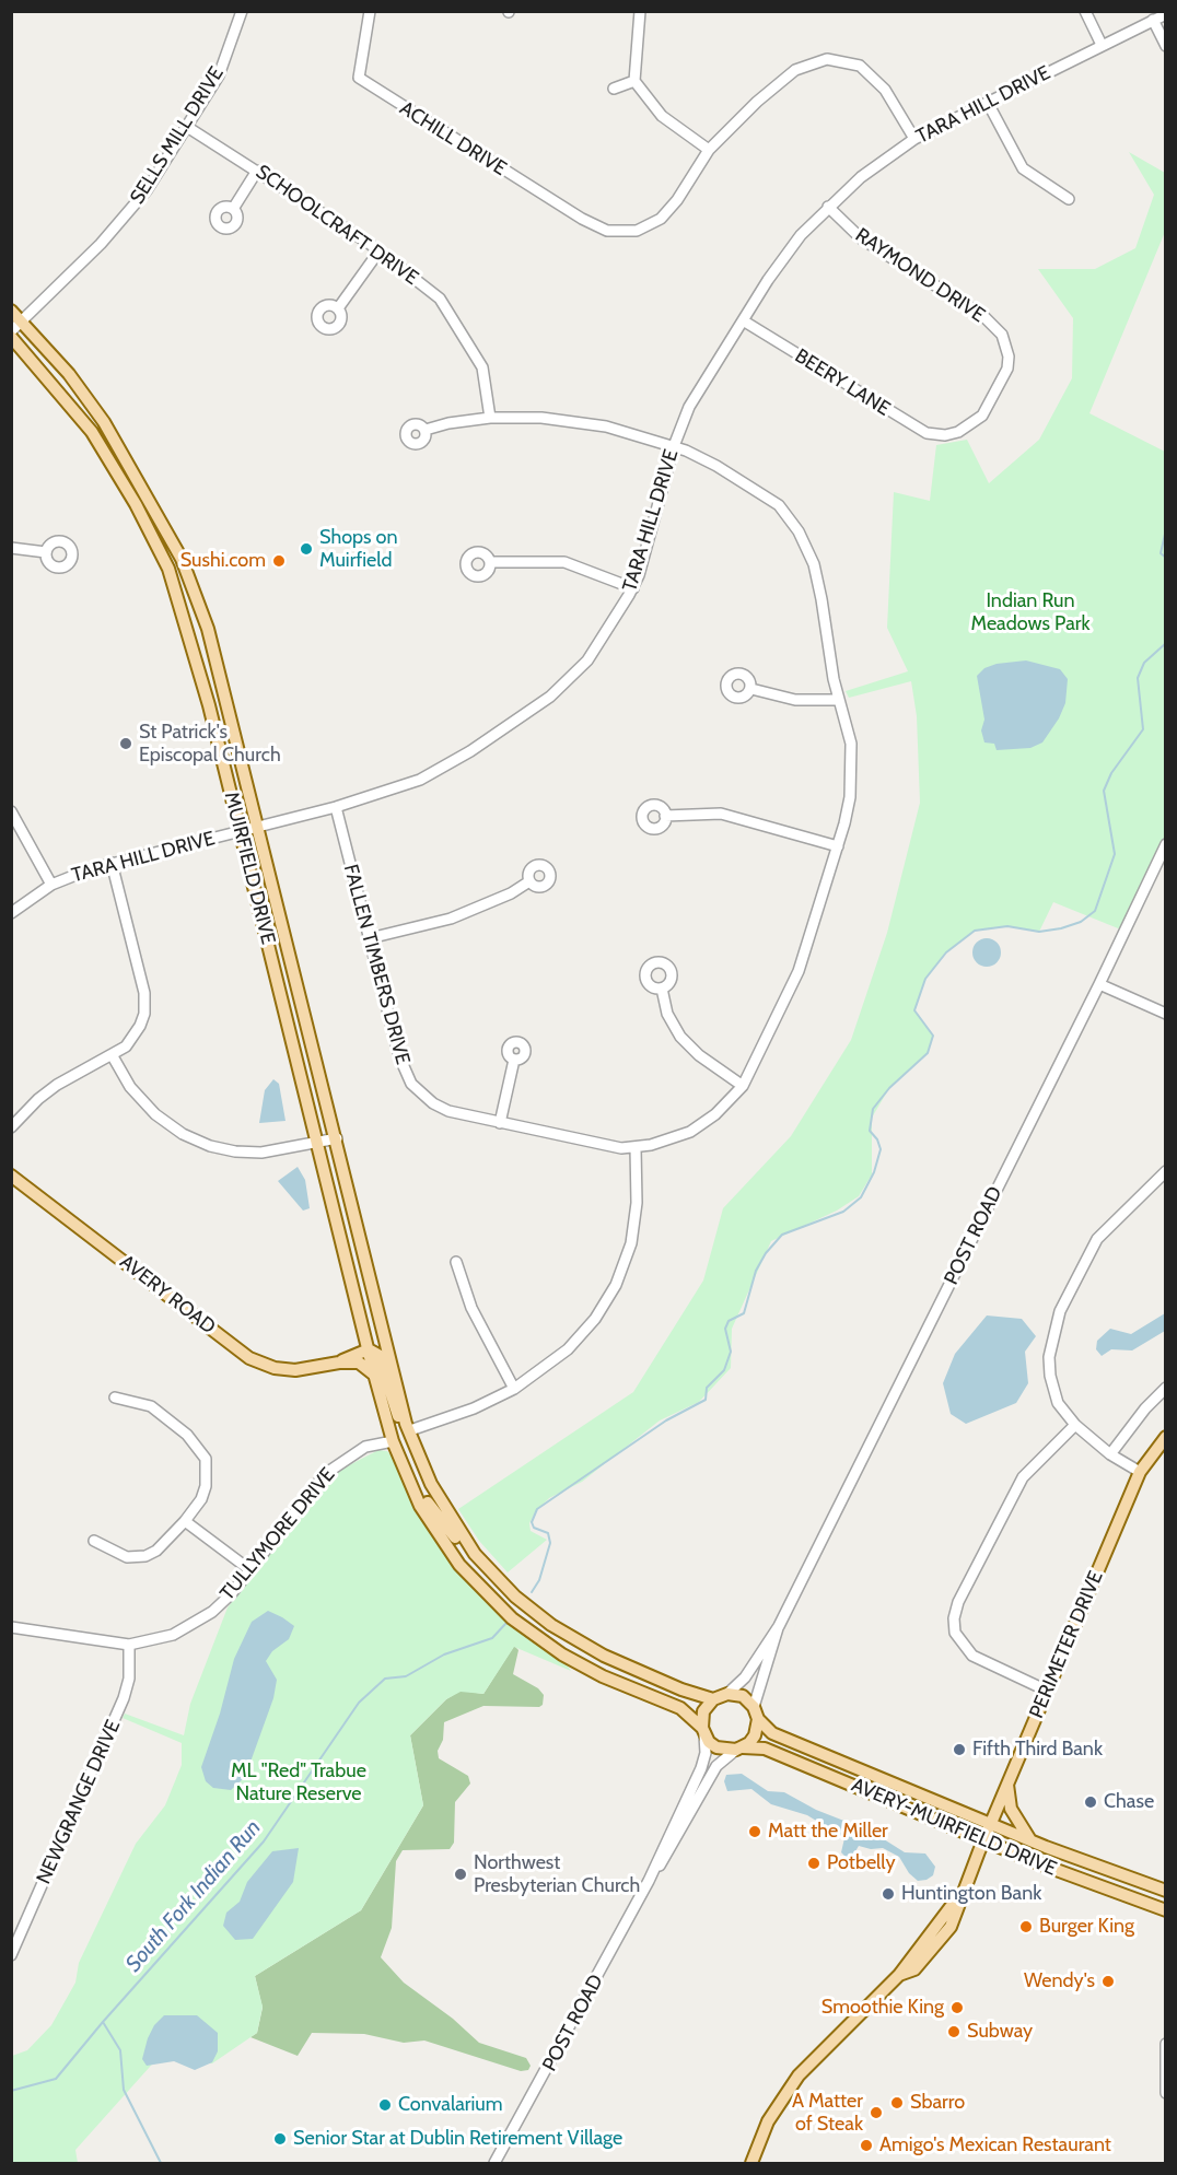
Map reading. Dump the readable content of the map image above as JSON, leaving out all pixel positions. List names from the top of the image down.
{
  "streets": {
    "main road": [
      "MUIRFIELD DRIVE",
      "AVERY ROAD",
      "PERIMETER DRIVE",
      "AVERY-MUIRFIELD DRIVE"
    ],
    "street": [
      "TARA HILL DRIVE",
      "SELLS MILL DRIVE",
      "ACHILL DRIVE",
      "SCHOOLCRAFT DRIVE",
      "RAYMOND DRIVE",
      "BEERY LANE",
      "FALLEN TIMBERS DRIVE",
      "POST ROAD",
      "TULLYMORE DRIVE",
      "NEWGRANGE DRIVE"
    ]
  },
  "crossings": [
    ["TARA HILL DRIVE", "RAYMOND DRIVE"],
    ["TARA HILL DRIVE", "BEERY LANE"],
    ["TARA HILL DRIVE", "MUIRFIELD DRIVE"],
    ["TARA HILL DRIVE", "FALLEN TIMBERS DRIVE"],
    ["SELLS MILL DRIVE", "SCHOOLCRAFT DRIVE"],
    ["SELLS MILL DRIVE", "MUIRFIELD DRIVE"],
    ["SCHOOLCRAFT DRIVE", "FALLEN TIMBERS DRIVE"],
    ["RAYMOND DRIVE", "BEERY LANE"],
    ["MUIRFIELD DRIVE", "AVERY ROAD"],
    ["POST ROAD", "AVERY-MUIRFIELD DRIVE"],
    ["TULLYMORE DRIVE", "NEWGRANGE DRIVE"],
    ["PERIMETER DRIVE", "AVERY-MUIRFIELD DRIVE"]
  ],
  "water": ["South Fork Indian Run"],
  "parks": ["Indian Run Meadows Park", "ML \"Red\" Trabue Nature Reserve"],
  "places": [
    "Shops on Muirfield",
    "Sushi.com",
    "St Patrick's Episcopal Church",
    "Fifth Third Bank",
    "Chase",
    "Matt the Miller",
    "Potbelly",
    "Northwest Presbyterian Church",
    "Huntington Bank",
    "Burger King",
    "Wendy's",
    "Smoothie King",
    "Subway",
    "Sbarro",
    "Convalarium",
    "A Matter of Steak",
    "Senior Star at Dublin Retirement Village",
    "Amigo's Mexican Restaurant"
  ]
}
